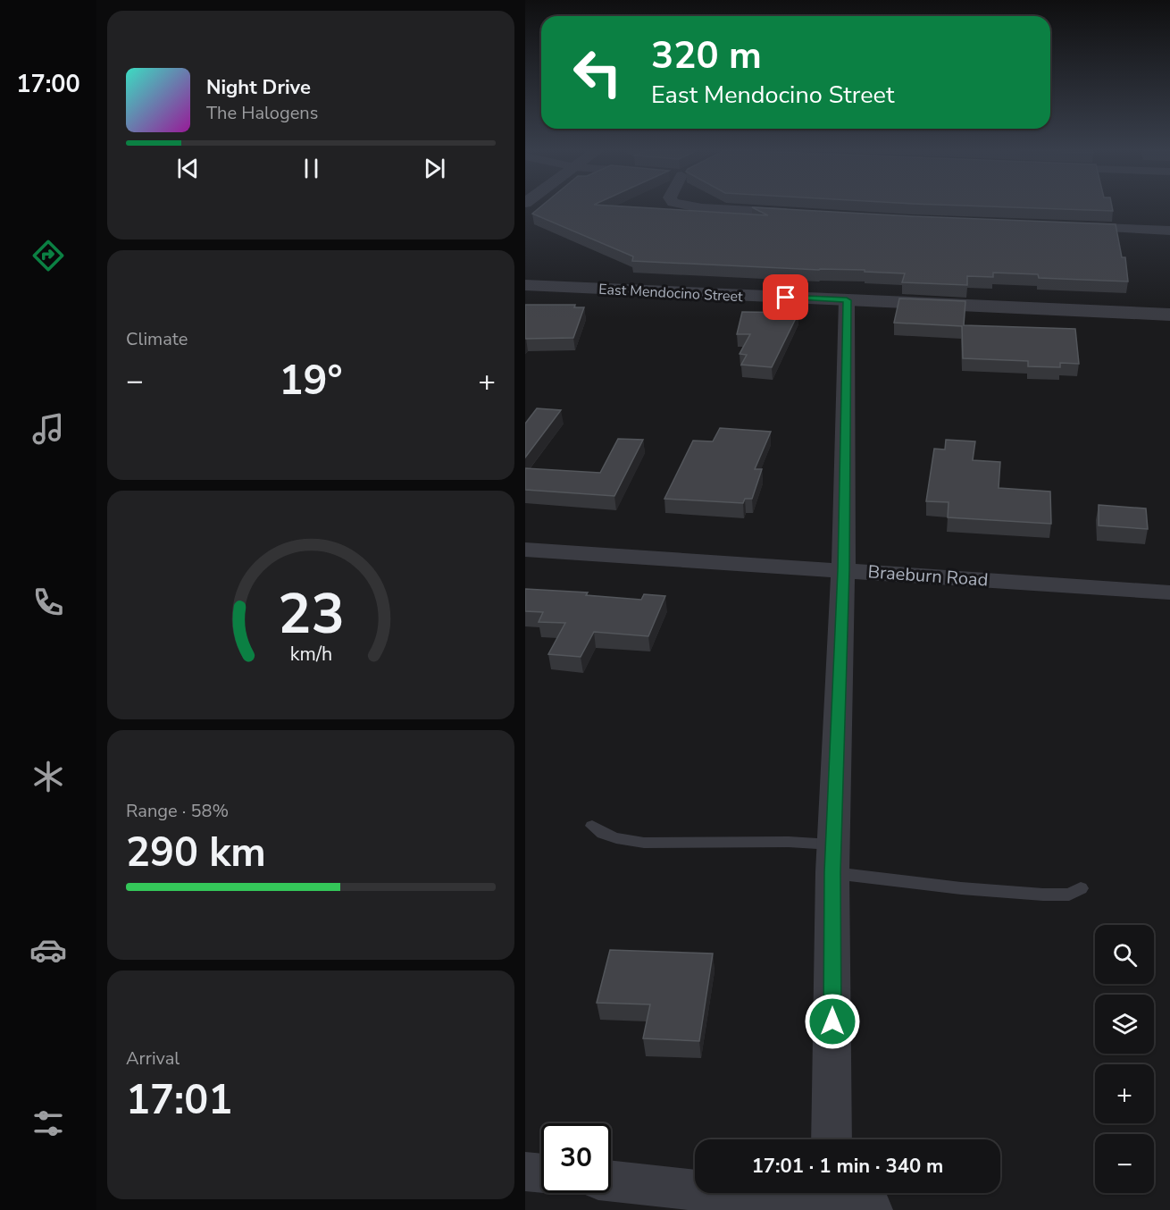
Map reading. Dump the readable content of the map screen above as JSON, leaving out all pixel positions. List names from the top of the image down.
{
  "streets": {
    "street": ["East Mendocino Street", "Braeburn Road"]
  },
  "page": {
    "tabs": "17:00",
    "turn": ["320 m", "East Mendocino Street"],
    "song": ["Night Drive", "The Halogens"],
    "tile": [
      "Climate",
      ["Range · 58%", "290 km"],
      ["Arrival", "17:01"]
    ],
    "heat": ["−", "19°", "+"],
    "map_buttons": ["+", "−"],
    "limit": "30",
    "trip": "17:01 · 1 min · 340 m",
    "gauge": ["23", "km/h"]
  }
}
